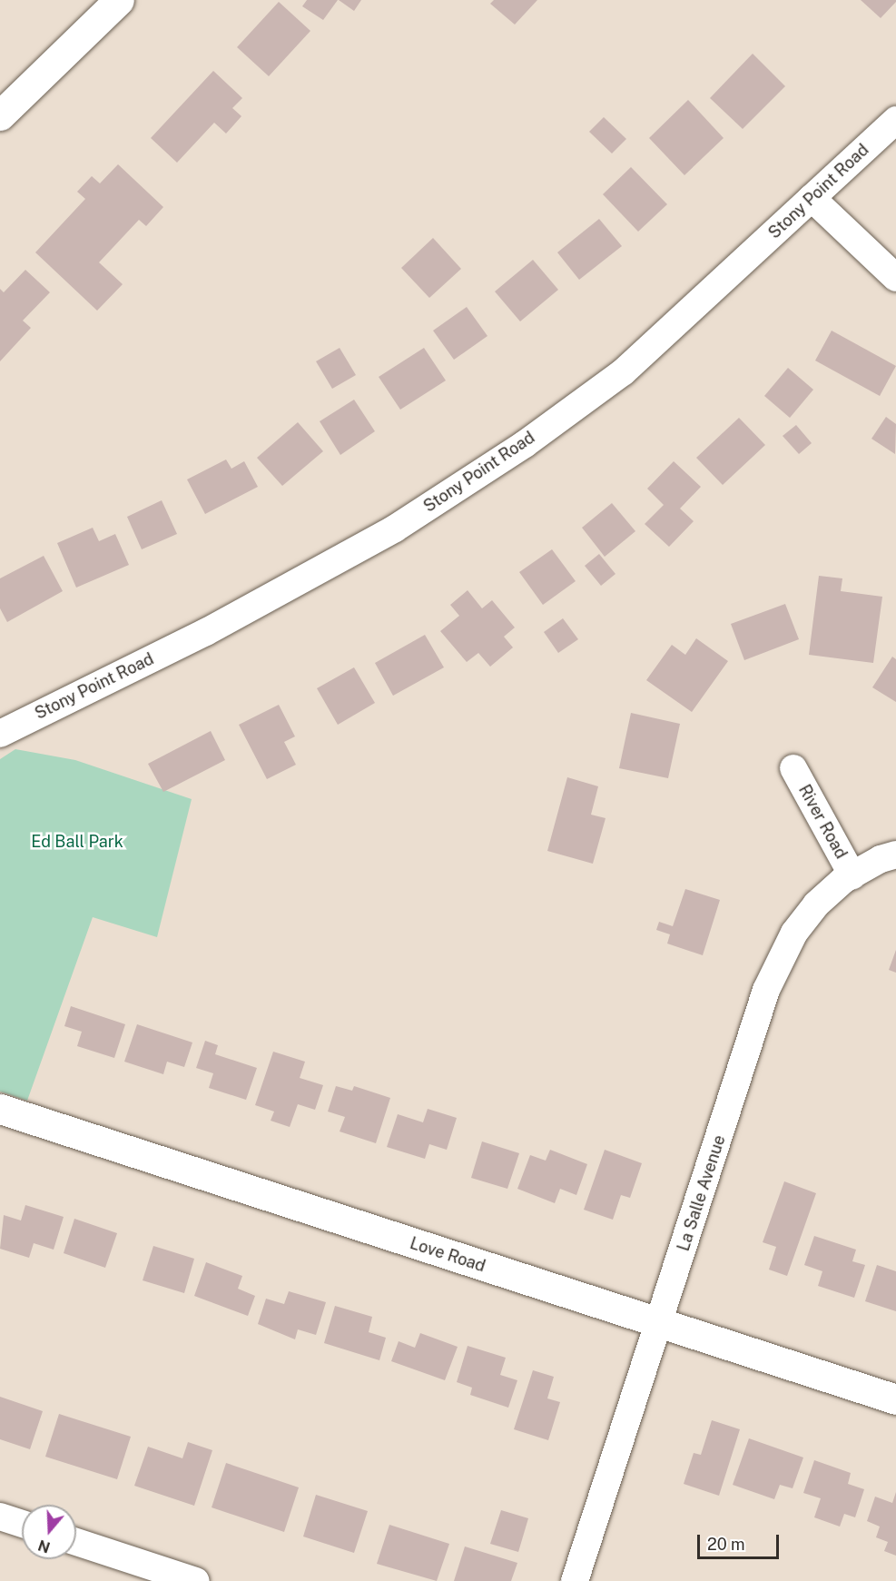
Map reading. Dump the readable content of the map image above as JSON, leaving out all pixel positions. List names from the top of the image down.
{
  "streets": {
    "street": [
      "Stony Point Road",
      "River Road",
      "La Salle Avenue",
      "Love Road"
    ]
  },
  "crossings": [
    ["River Road", "La Salle Avenue"],
    ["La Salle Avenue", "Love Road"]
  ],
  "parks": ["Ed Ball Park"],
  "scale_bar": "20 m",
  "north": "bottom"
}
